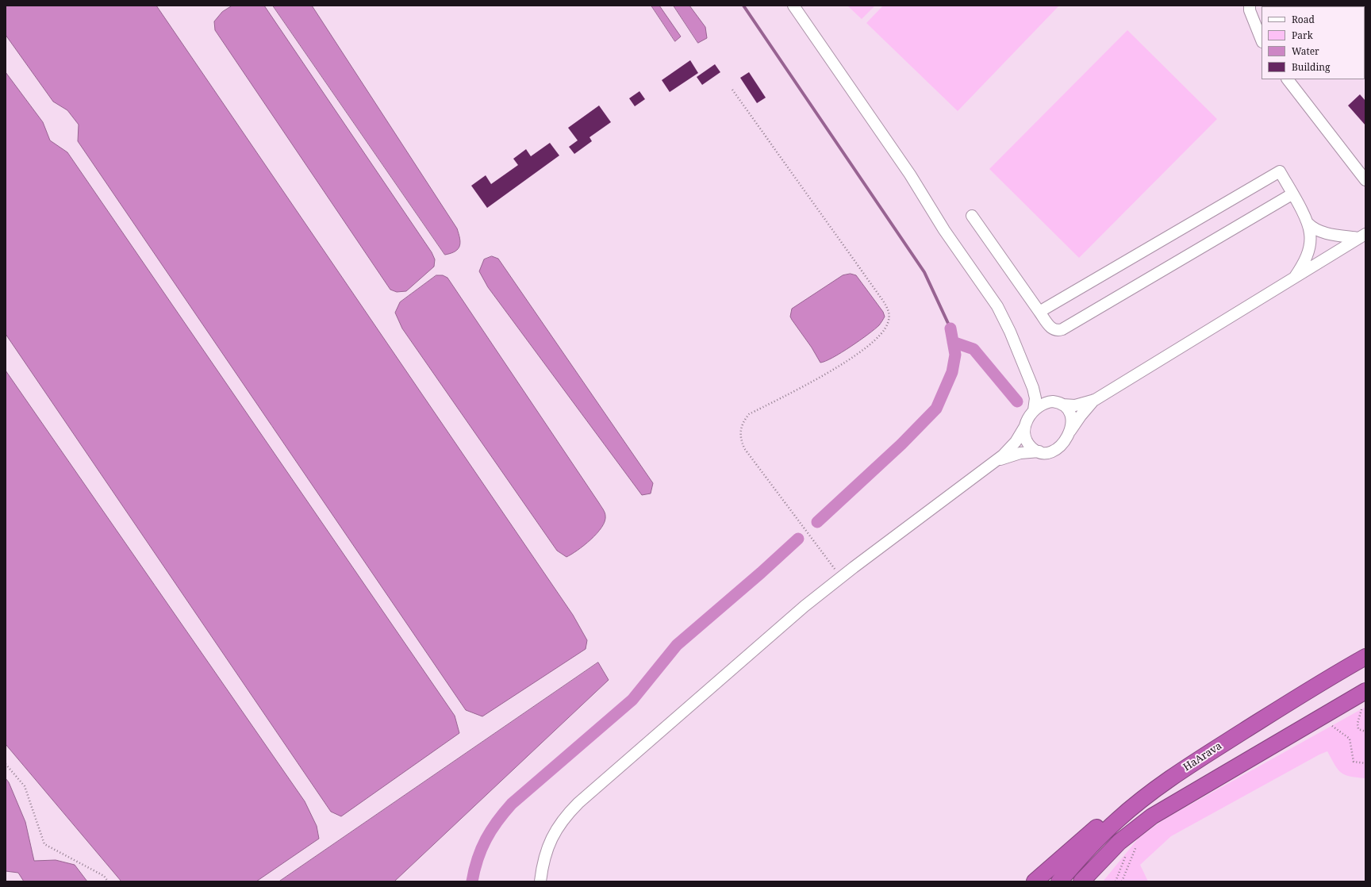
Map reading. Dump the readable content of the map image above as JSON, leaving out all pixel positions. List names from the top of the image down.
{
  "streets": {
    "highway": ["HaArava"]
  },
  "legend": [
    "Road",
    "Park",
    "Water",
    "Building"
  ]
}
